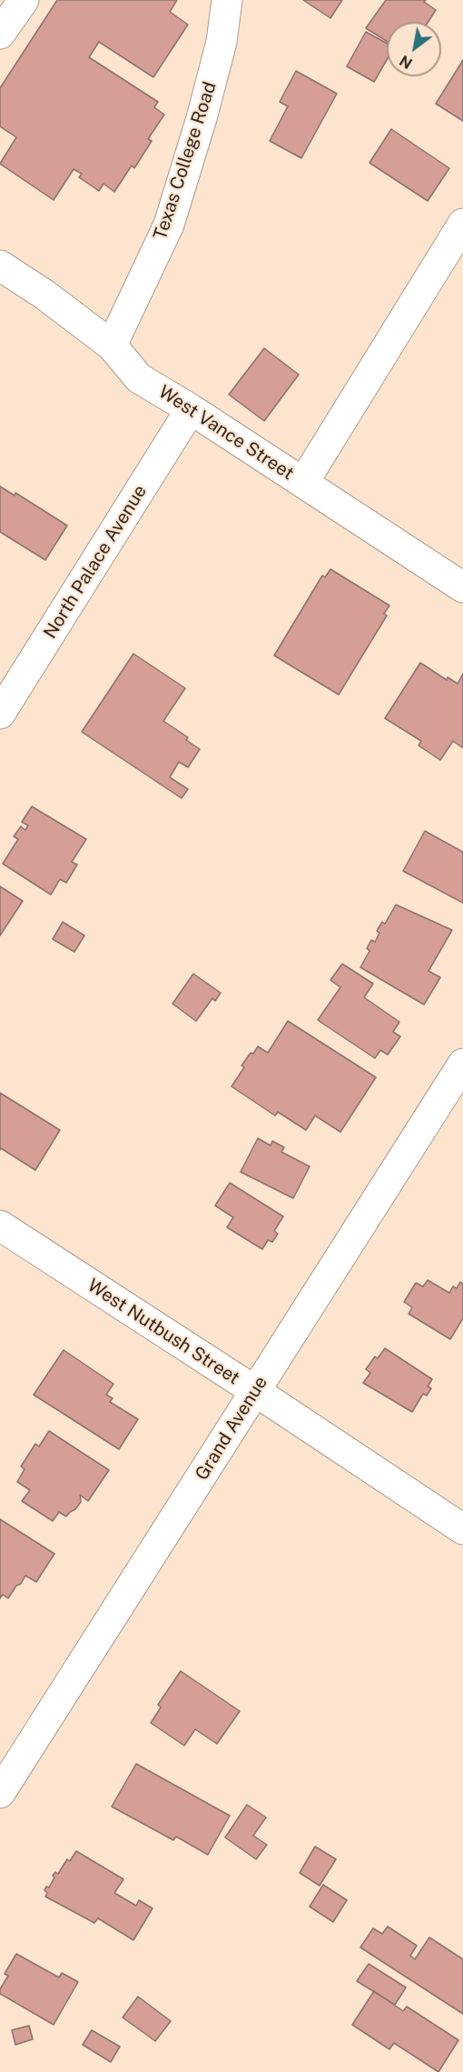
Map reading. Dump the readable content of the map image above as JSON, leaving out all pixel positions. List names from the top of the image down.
{
  "streets": {
    "street": [
      "Texas College Road",
      "West Vance Street",
      "North Palace Avenue",
      "West Nutbush Street",
      "Grand Avenue"
    ]
  },
  "crossings": [
    ["Texas College Road", "West Vance Street"],
    ["West Vance Street", "North Palace Avenue"],
    ["West Nutbush Street", "Grand Avenue"]
  ],
  "north": "bottom left"
}
